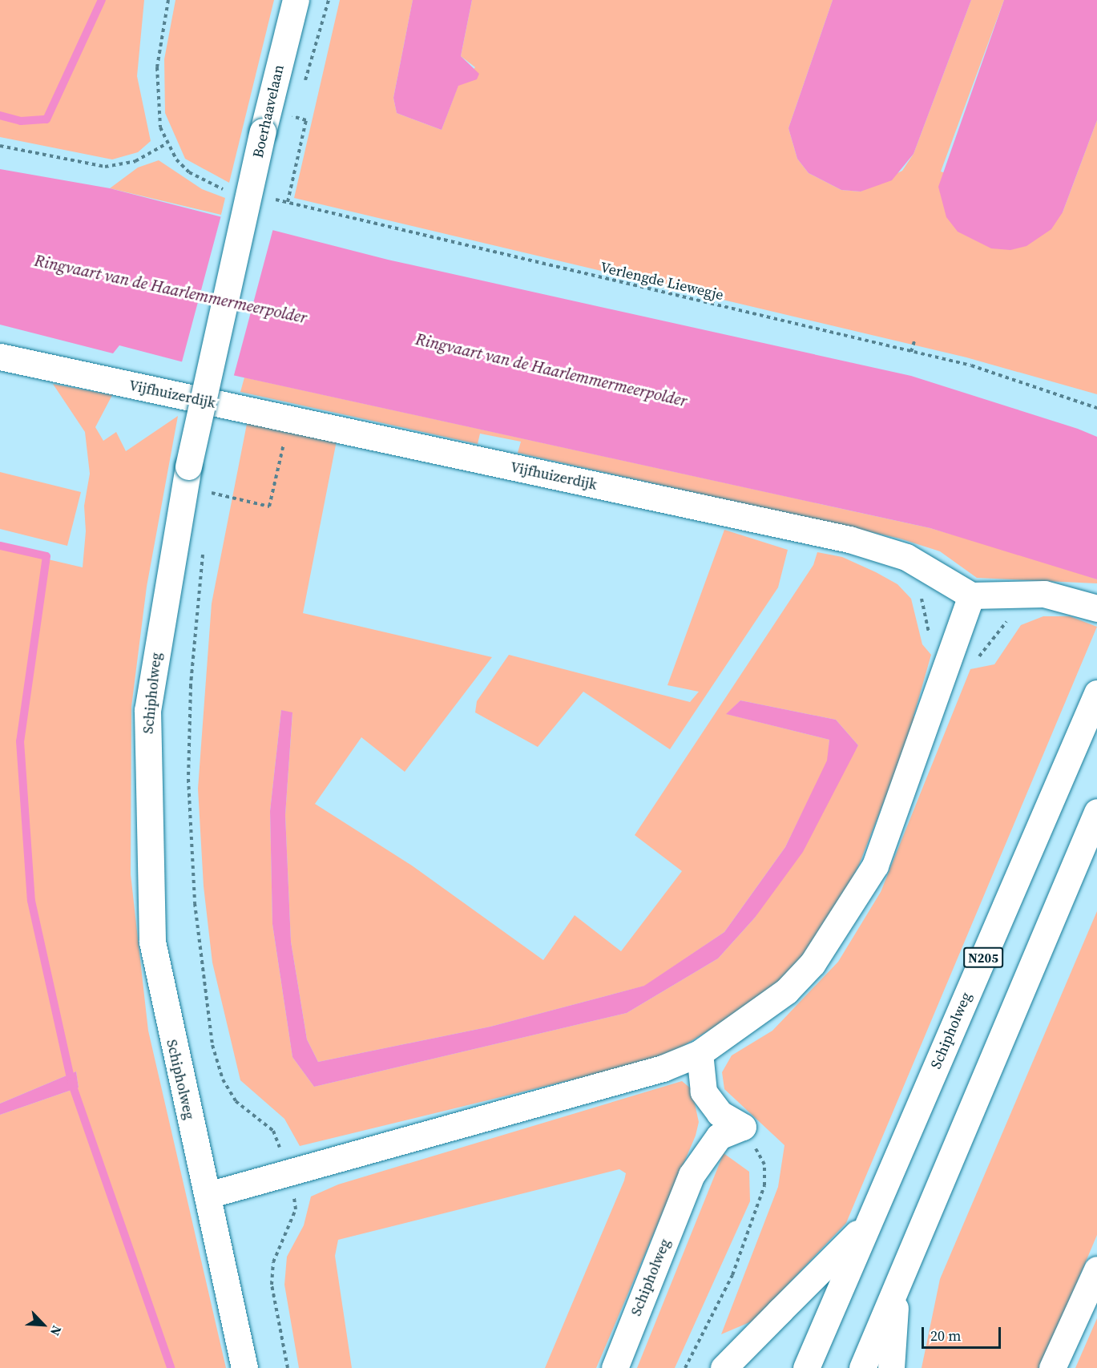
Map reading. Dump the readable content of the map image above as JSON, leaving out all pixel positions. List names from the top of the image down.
{
  "streets": {
    "main road": [
      "Boerhaavelaan",
      "Vijfhuizerdijk",
      "Schipholweg",
      "N205"
    ],
    "path": ["Verlengde Liewegje"]
  },
  "crossings": [
    ["Boerhaavelaan", "Verlengde Liewegje"],
    ["Boerhaavelaan", "Schipholweg"]
  ],
  "water": ["Ringvaart van de Haarlemmermeerpolder"],
  "scale_bar": "20 m",
  "north": "bottom right"
}
